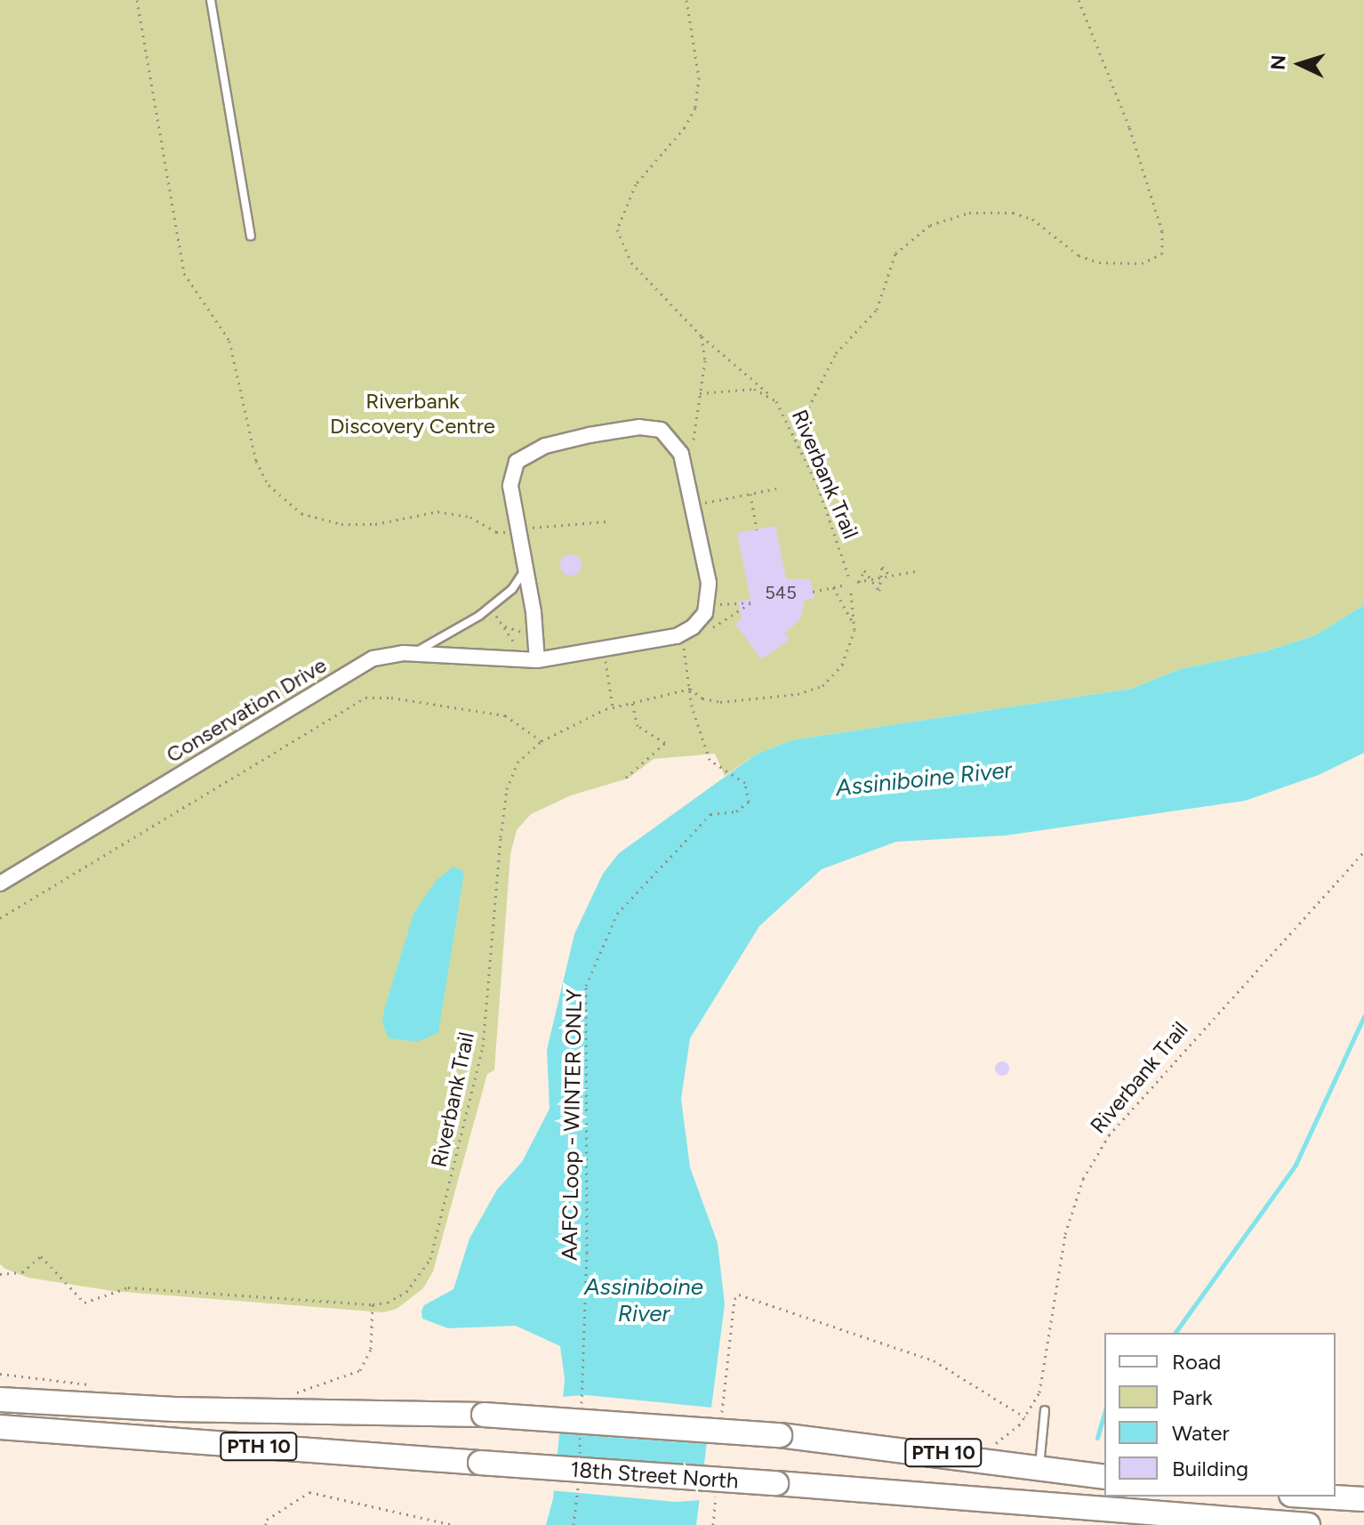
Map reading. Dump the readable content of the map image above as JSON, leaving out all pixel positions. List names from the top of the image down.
{
  "streets": {
    "main road": ["PTH 10", "18th Street North"],
    "street": ["Conservation Drive"],
    "path": ["Riverbank Trail", "AAFC Loop - WINTER ONLY"]
  },
  "crossings": [
    ["Riverbank Trail", "AAFC Loop - WINTER ONLY"]
  ],
  "water": ["Assiniboine River"],
  "parks": ["Riverbank Discovery Centre"],
  "house_numbers": ["545"],
  "legend": [
    "Road",
    "Park",
    "Water",
    "Building"
  ],
  "north": "left"
}
